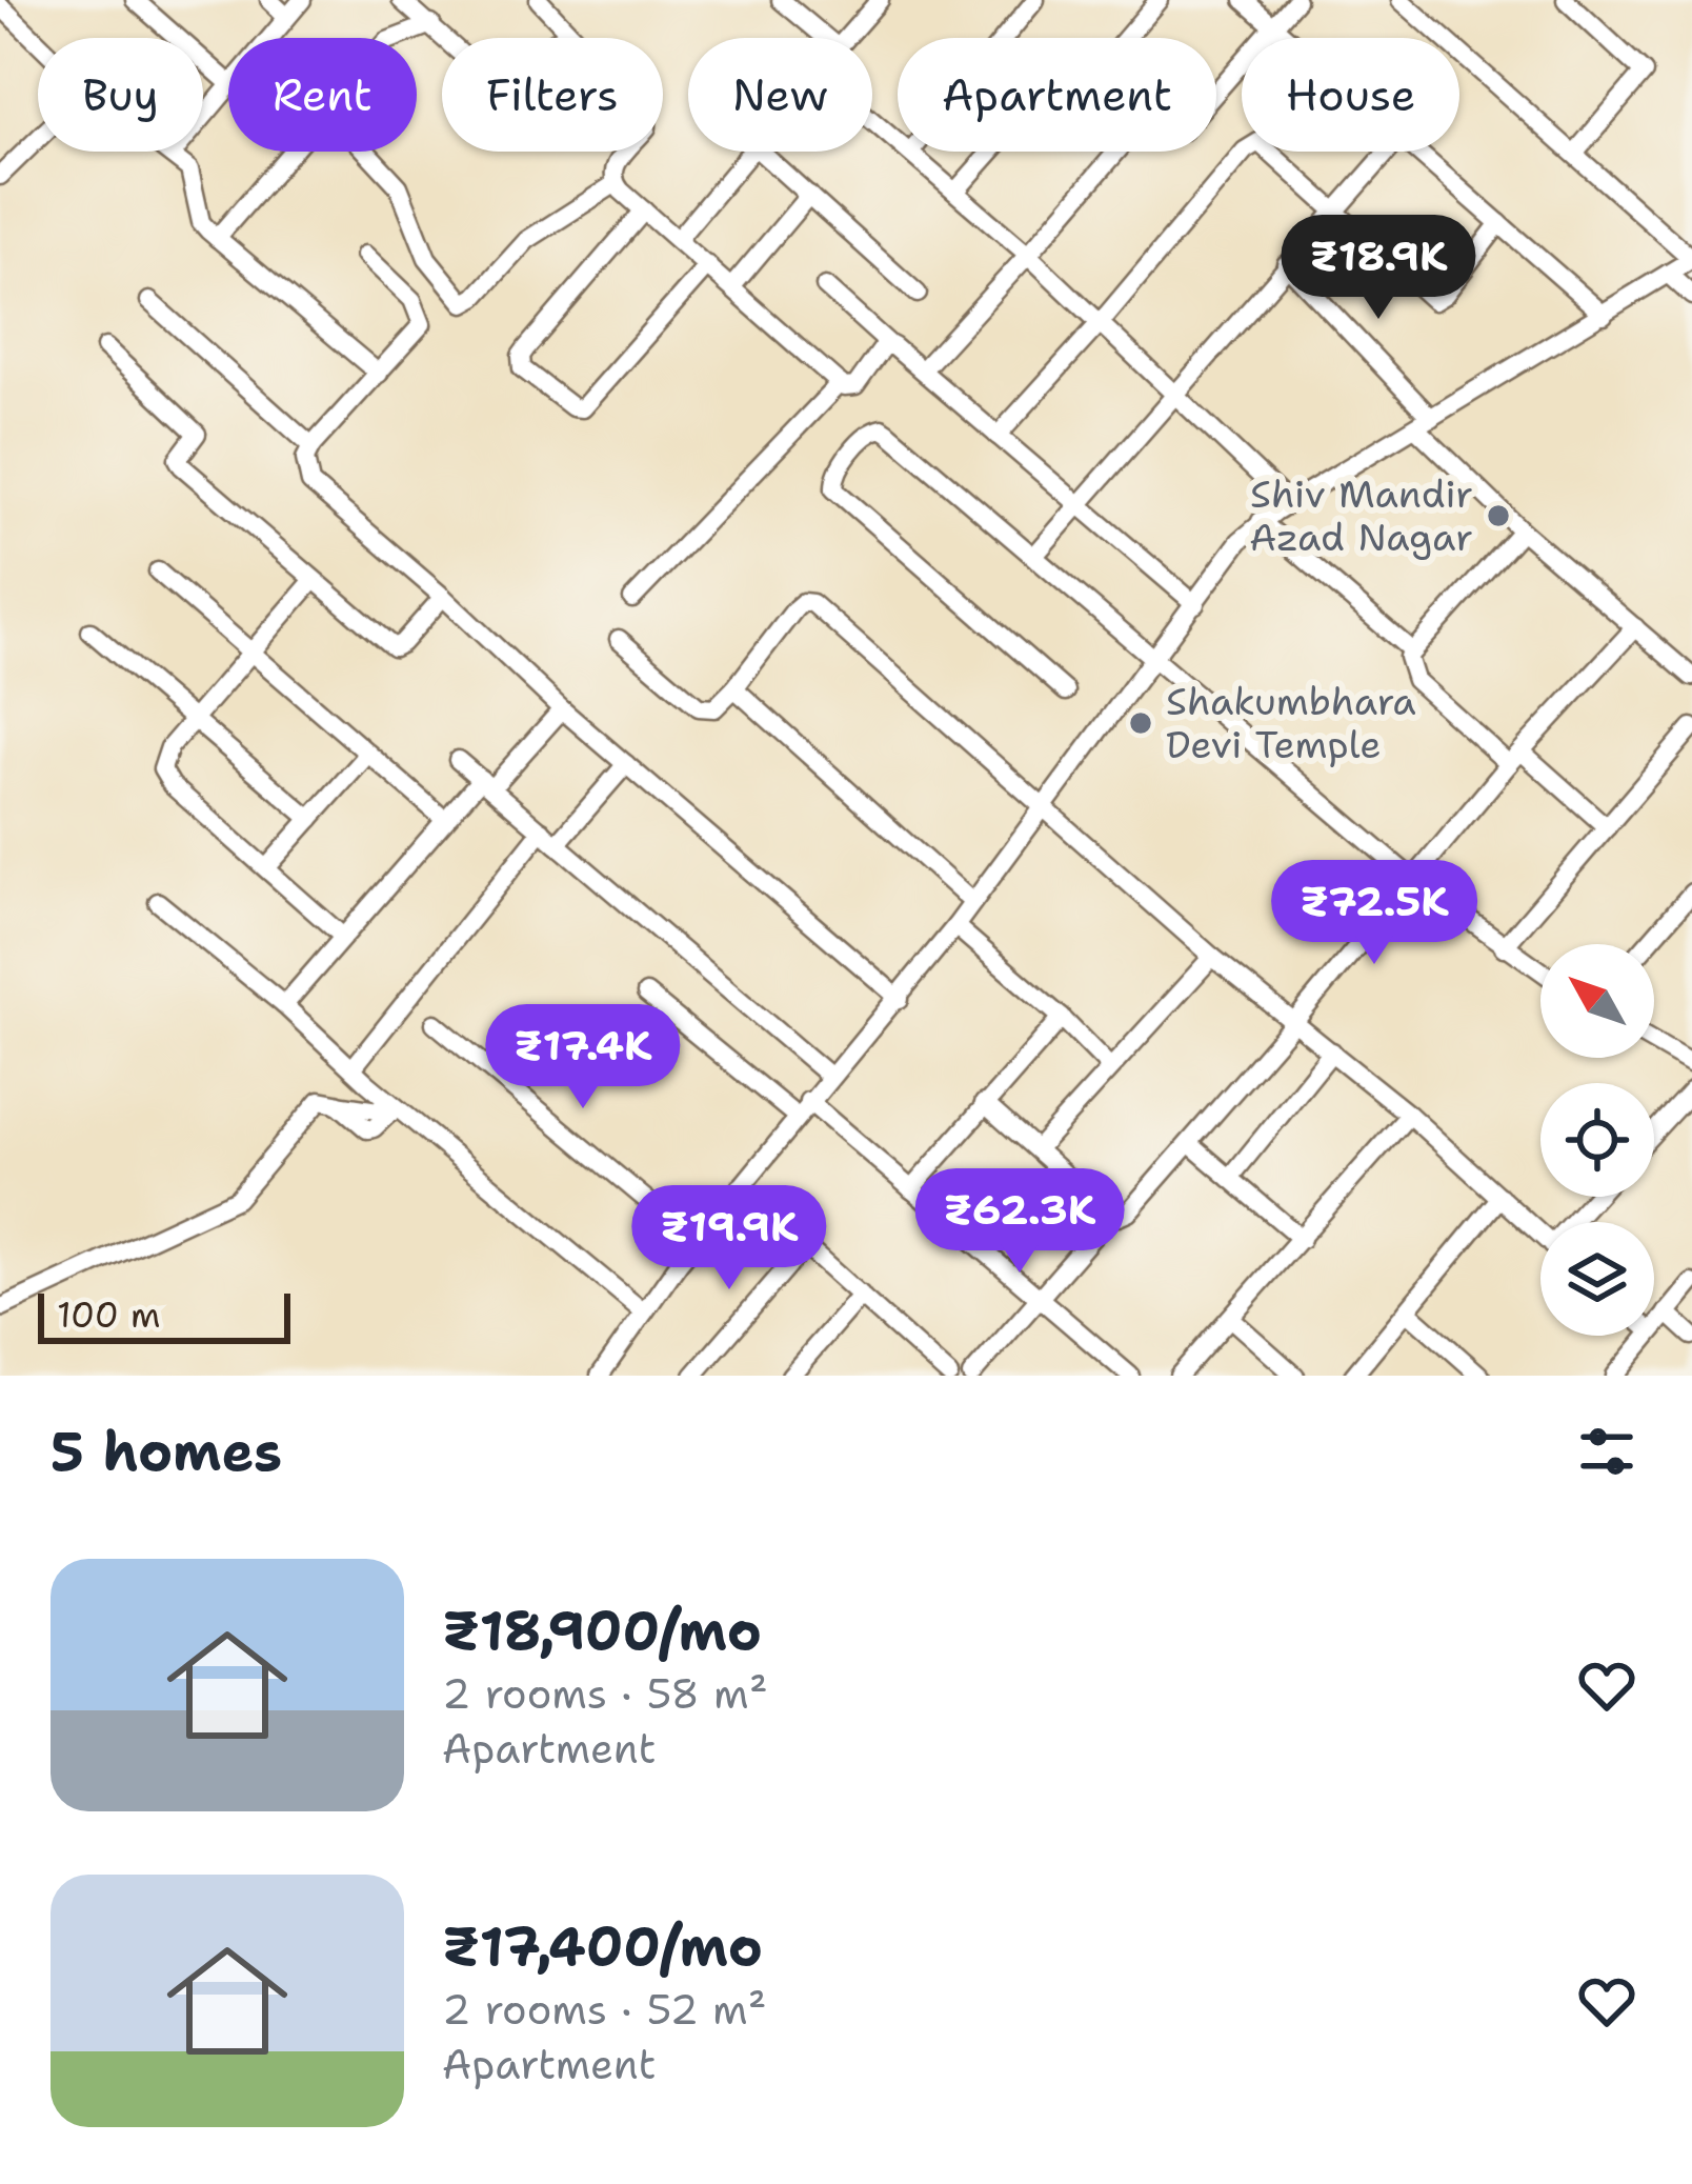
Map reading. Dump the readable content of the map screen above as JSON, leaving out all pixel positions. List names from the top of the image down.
{
  "places": ["Shiv Mandir Azad Nagar", "Shakumbhara Devi Temple"],
  "scale_bar": "100 m",
  "north": "top left",
  "page": {
    "chip": [
      "Buy",
      "Rent",
      "Filters",
      "New",
      "Apartment",
      "House"
    ],
    "price": [
      "₹18.9K",
      "₹72.5K",
      "₹17.4K",
      "₹62.3K",
      "₹19.9K"
    ],
    "scale": "100 m",
    "heading": "5 homes",
    "list": [
      {
        "name": "₹18,900/mo",
        "note": "2 rooms · 58 m² · Apartment"
      },
      {
        "name": "₹17,400/mo",
        "note": "2 rooms · 52 m² · Apartment"
      }
    ]
  }
}
